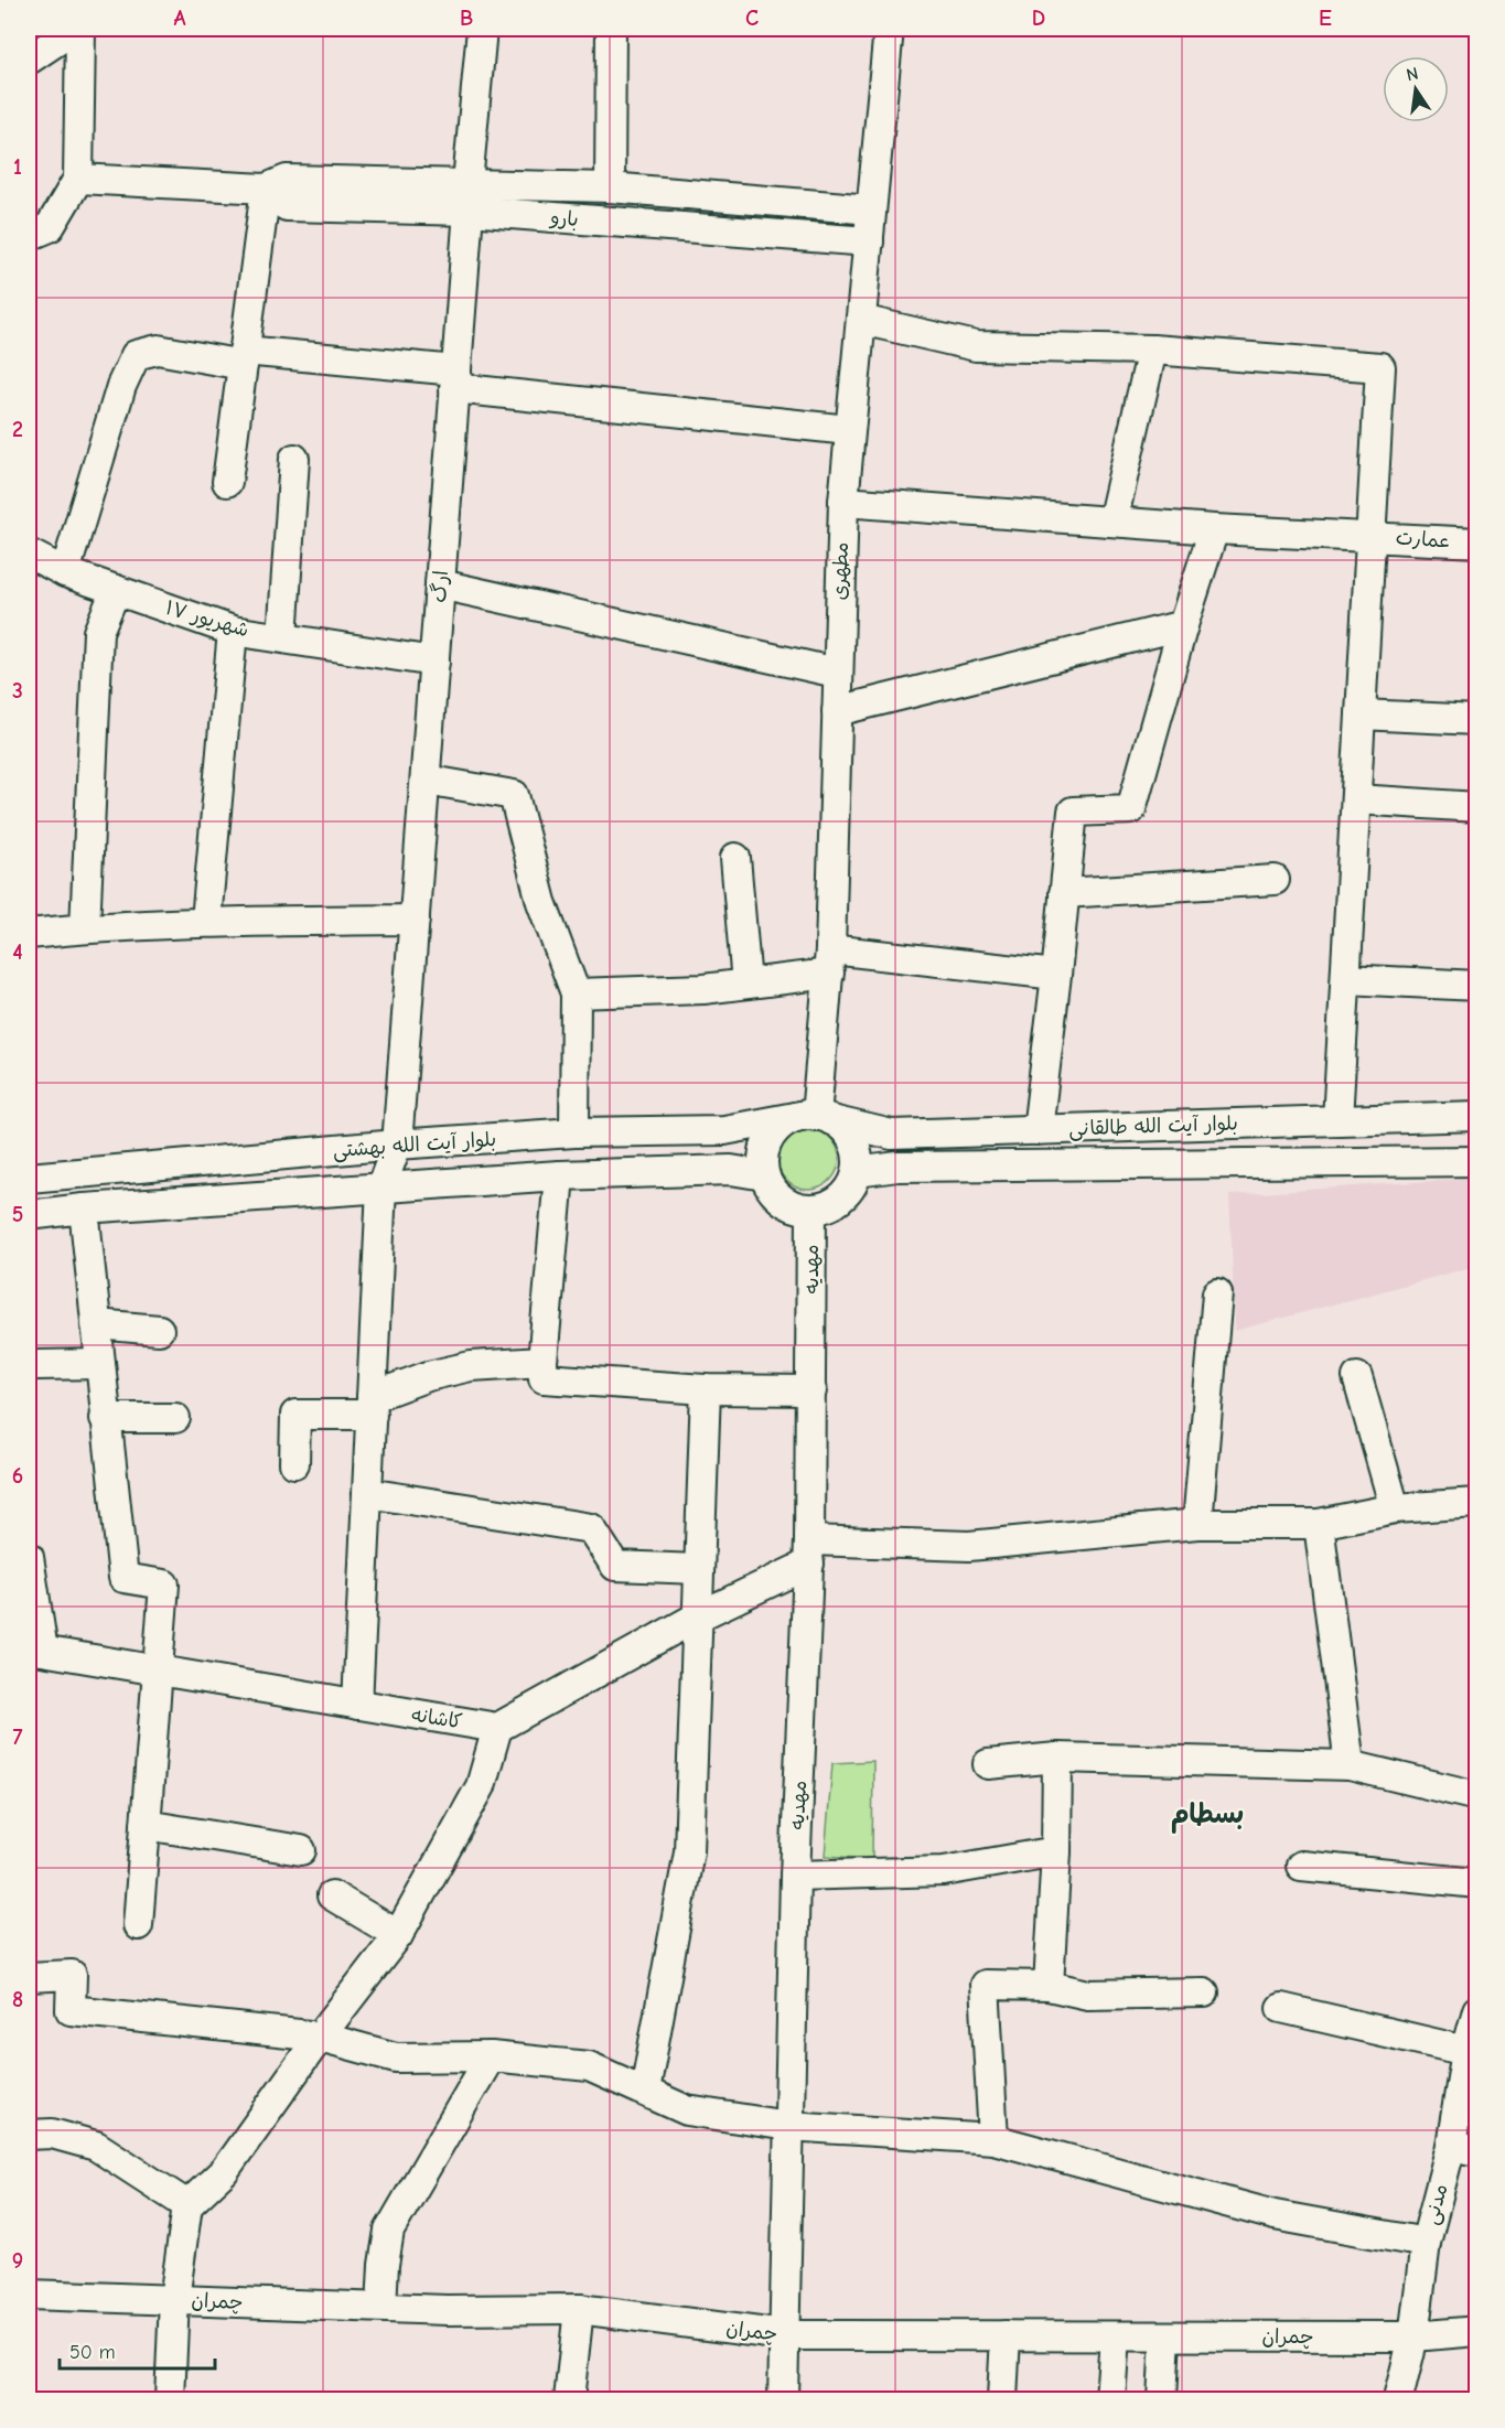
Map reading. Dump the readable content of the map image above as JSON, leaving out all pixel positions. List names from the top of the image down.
{
  "streets": {
    "street": [
      "بارو",
      "عمارت",
      "مطهری",
      "ارگ",
      "۱۷ شهریور",
      "بلوار آیت الله طالقانی",
      "بلوار آیت الله بهشتی",
      "مهدیه",
      "کاشانه",
      "مدنی",
      "چمران"
    ]
  },
  "crossings": [
    ["بارو", "مطهری"],
    ["بارو", "ارگ"],
    ["عمارت", "مطهری"],
    ["مطهری", "بلوار آیت الله طالقانی"],
    ["مطهری", "بلوار آیت الله بهشتی"],
    ["مطهری", "مهدیه"],
    ["ارگ", "۱۷ شهریور"],
    ["ارگ", "بلوار آیت الله بهشتی"],
    ["ارگ", "کاشانه"],
    ["بلوار آیت الله طالقانی", "بلوار آیت الله بهشتی"],
    ["بلوار آیت الله طالقانی", "مهدیه"],
    ["بلوار آیت الله بهشتی", "مهدیه"],
    ["مهدیه", "چمران"],
    ["مدنی", "چمران"]
  ],
  "districts": ["بسطام"],
  "scale_bar": "50 m",
  "north": "top",
  "grid": {
    "columns": [
      "A",
      "B",
      "C",
      "D",
      "E"
    ],
    "rows": [
      "1",
      "2",
      "3",
      "4",
      "5",
      "6",
      "7",
      "8",
      "9"
    ]
  }
}
